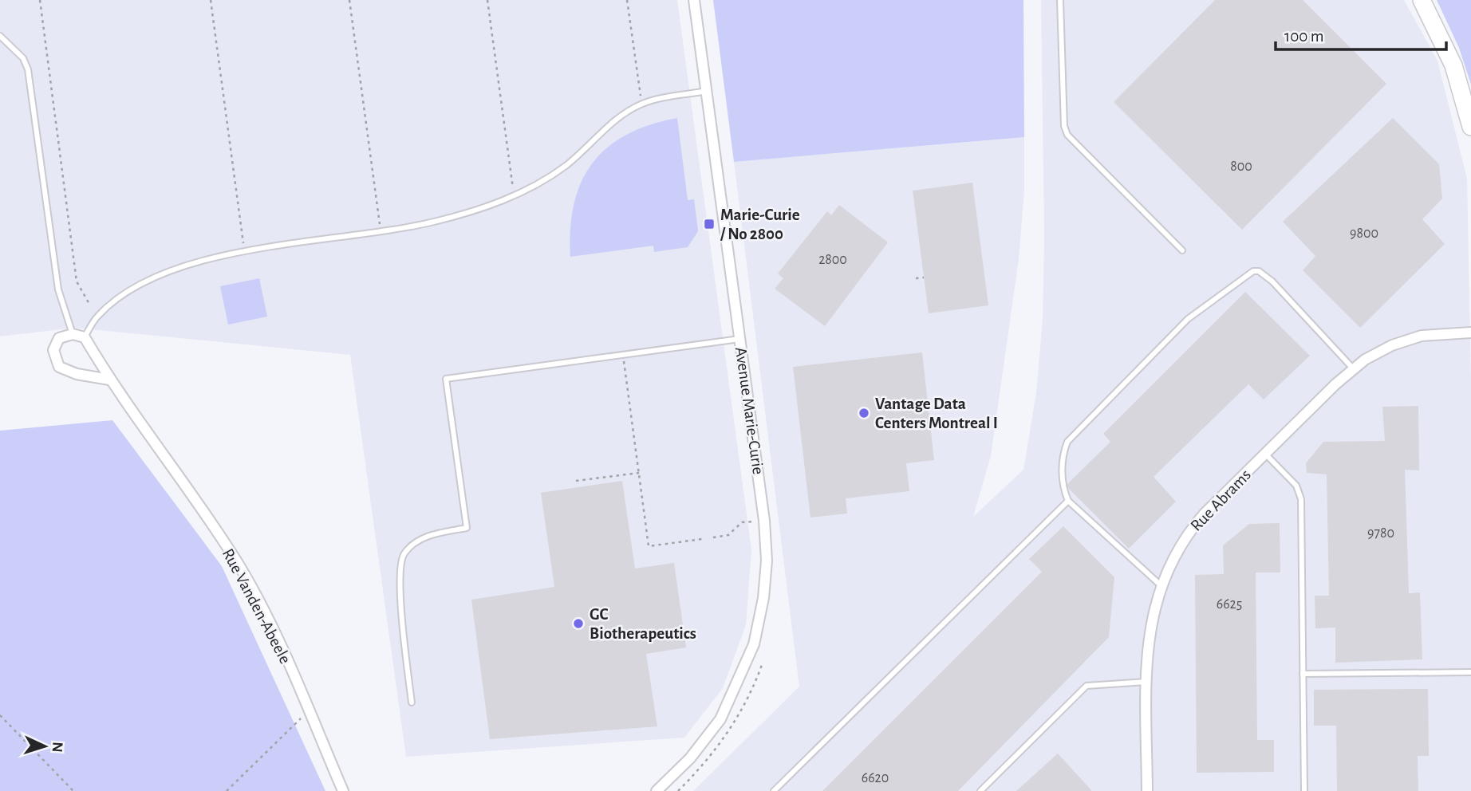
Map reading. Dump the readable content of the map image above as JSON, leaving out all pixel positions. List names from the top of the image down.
{
  "streets": {
    "street": ["Avenue Marie-Curie", "Rue Abrams", "Rue Vanden-Abeele"]
  },
  "places": {
    "transit": ["Marie-Curie / No 2800"],
    "other": ["Vantage Data Centers Montreal I", "GC Biotherapeutics"]
  },
  "house_numbers": [
    "800",
    "9800",
    "2800",
    "9780",
    "6625",
    "6620"
  ],
  "scale_bar": "100 m",
  "north": "right"
}
